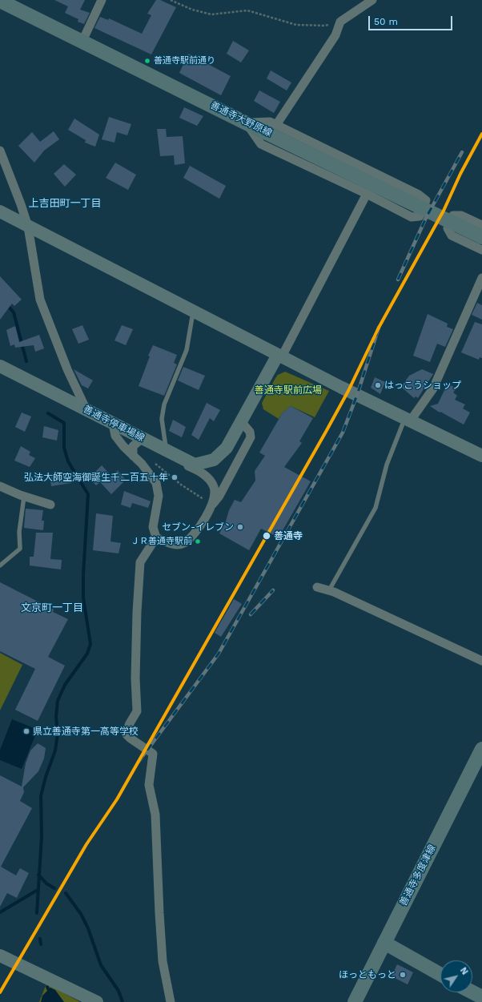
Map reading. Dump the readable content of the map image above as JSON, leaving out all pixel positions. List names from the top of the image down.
{
  "streets": {
    "main road": ["善通寺大野原線", "善通寺多度津線"],
    "street": ["善通寺停車場線"]
  },
  "districts": ["上吉田町一丁目", "文京町一丁目"],
  "parks": ["善通寺駅前広場"],
  "places": [
    "善通寺駅前通り",
    "はっこうショップ",
    "弘法大師空海御誕生千二百五十年",
    "セブン-イレブン",
    "善通寺",
    "ＪＲ善通寺駅前",
    "県立善通寺第一高等学校",
    "ほっともっと"
  ],
  "scale_bar": "50 m",
  "north": "top right"
}
